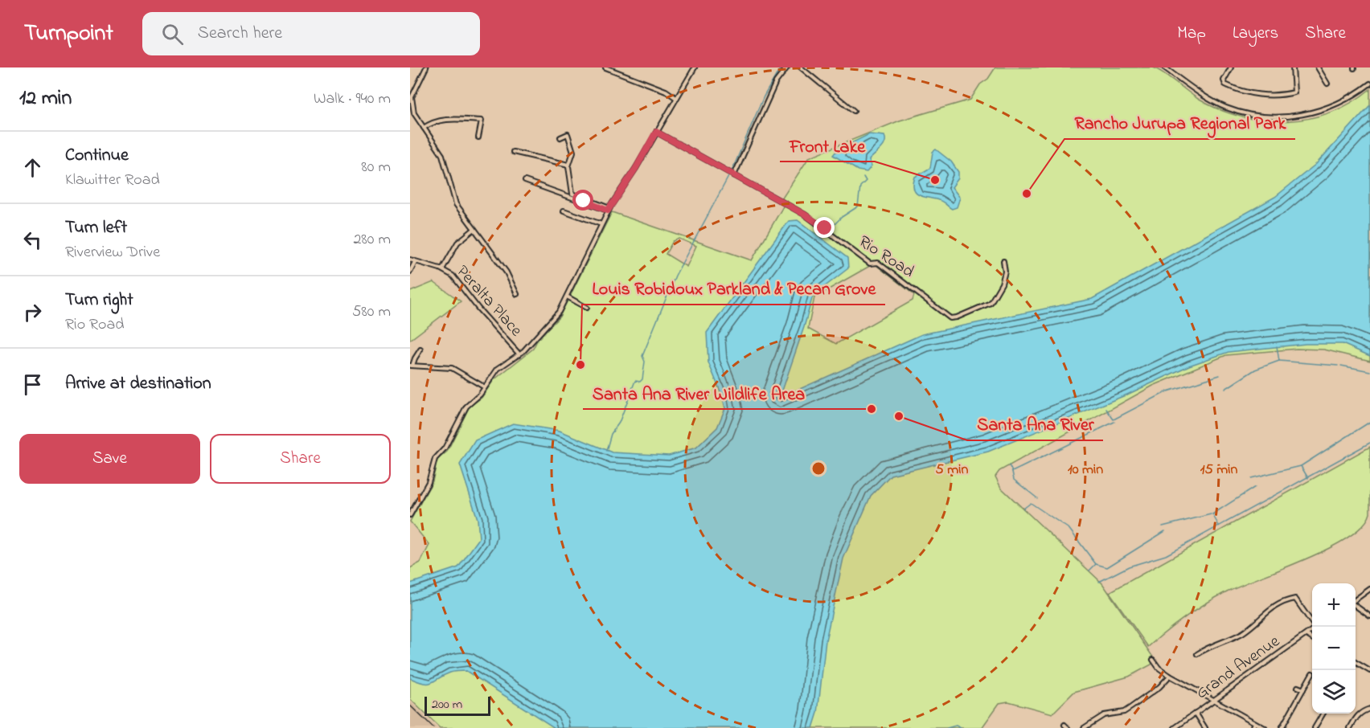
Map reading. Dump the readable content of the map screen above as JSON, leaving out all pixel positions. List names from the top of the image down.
{
  "streets": {
    "street": ["Rio Road", "Peralta Place", "Grand Avenue"]
  },
  "places": [
    "Front Lake",
    "Rancho Jurupa Regional Park",
    "Louis Robidoux Parkland & Pecan Grove",
    "Santa Ana River Wildlife Area",
    "Santa Ana River"
  ],
  "scale_bar": "200 m",
  "page": {
    "header": "Turnpoint",
    "search": "Search here",
    "nav": ["Map", "Layers", "Share"],
    "heading": ["12 min", "Walk · 940 m"],
    "list": [
      ["Continue", "Klawitter Road", "80 m"],
      ["Turn left", "Riverview Drive", "280 m"],
      ["Turn right", "Rio Road", "580 m"],
      "Arrive at destination"
    ],
    "buttons": ["Save", "Share"],
    "map_buttons": ["+", "−"],
    "scale": "200 m"
  },
  "rings": ["5 min", "10 min", "15 min"]
}
